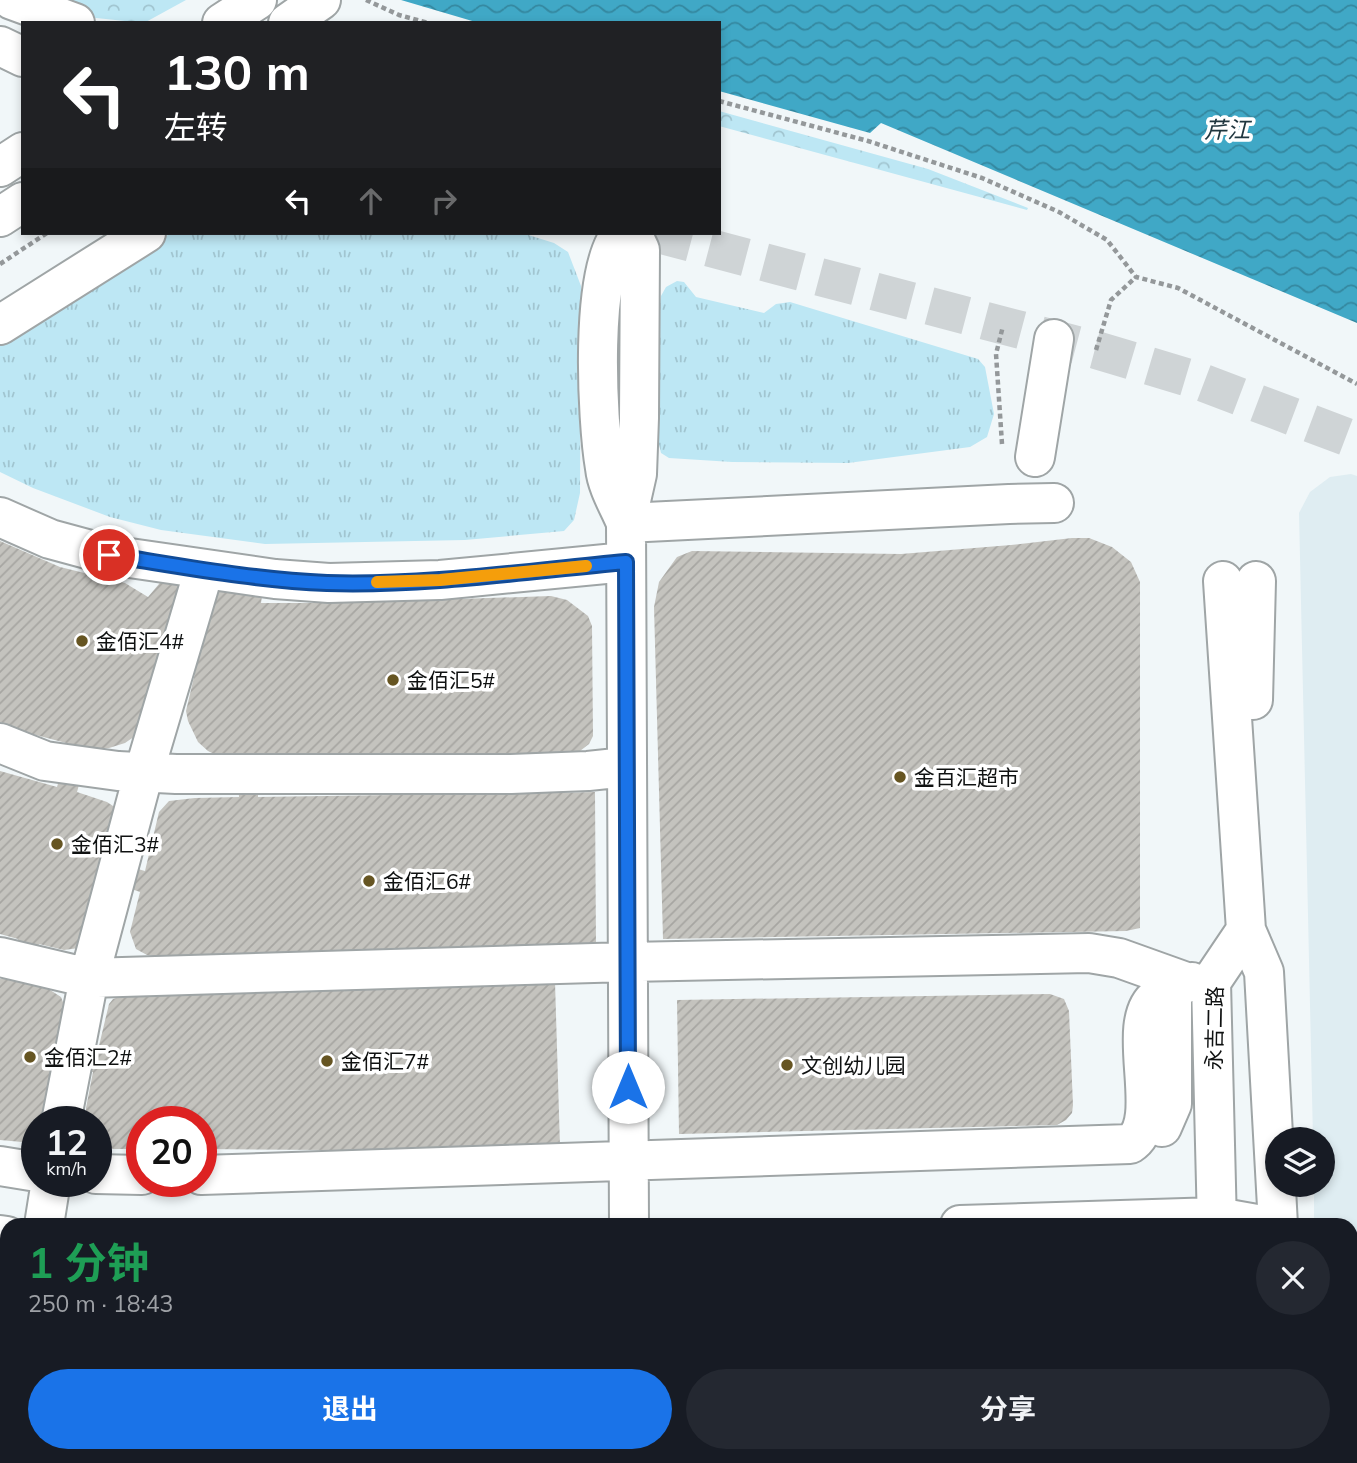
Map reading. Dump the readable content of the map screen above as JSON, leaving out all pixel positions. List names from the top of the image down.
{
  "streets": {
    "main road": ["永吉二路"]
  },
  "water": ["芹江"],
  "places": [
    "金佰汇4#",
    "金佰汇5#",
    "金百汇超市",
    "金佰汇3#",
    "金佰汇6#",
    "金佰汇2#",
    "金佰汇7#",
    "文创幼儿园"
  ],
  "page": {
    "turn": ["130 m", "左转"],
    "speed": "12 km/h",
    "limit": "20",
    "heading": ["1 分钟", "250 m · 18:43"],
    "buttons": ["退出", "分享"]
  }
}
